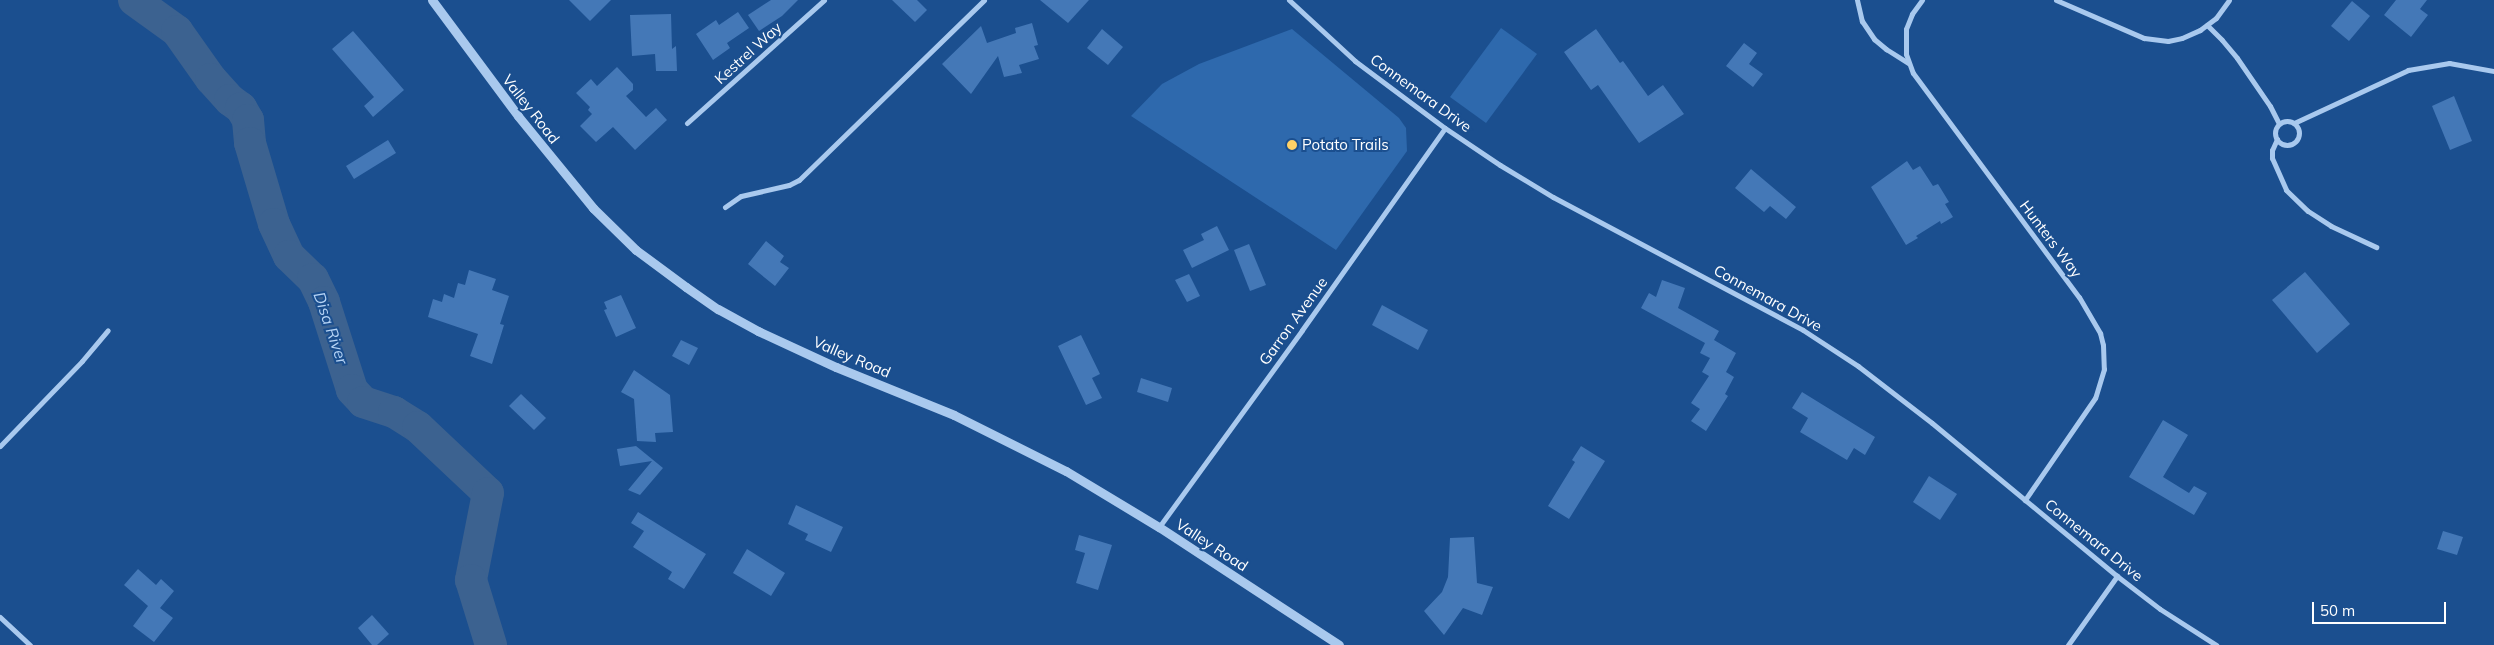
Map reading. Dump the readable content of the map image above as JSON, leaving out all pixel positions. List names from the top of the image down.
{
  "streets": {
    "street": [
      "Kestrel Way",
      "Connemara Drive",
      "Valley Road",
      "Hunters Way",
      "Garron Avenue"
    ]
  },
  "crossings": [
    ["Connemara Drive", "Hunters Way"],
    ["Connemara Drive", "Garron Avenue"],
    ["Valley Road", "Garron Avenue"]
  ],
  "water": ["Disa River"],
  "places": ["Potato Trails"],
  "scale_bar": "50 m"
}
